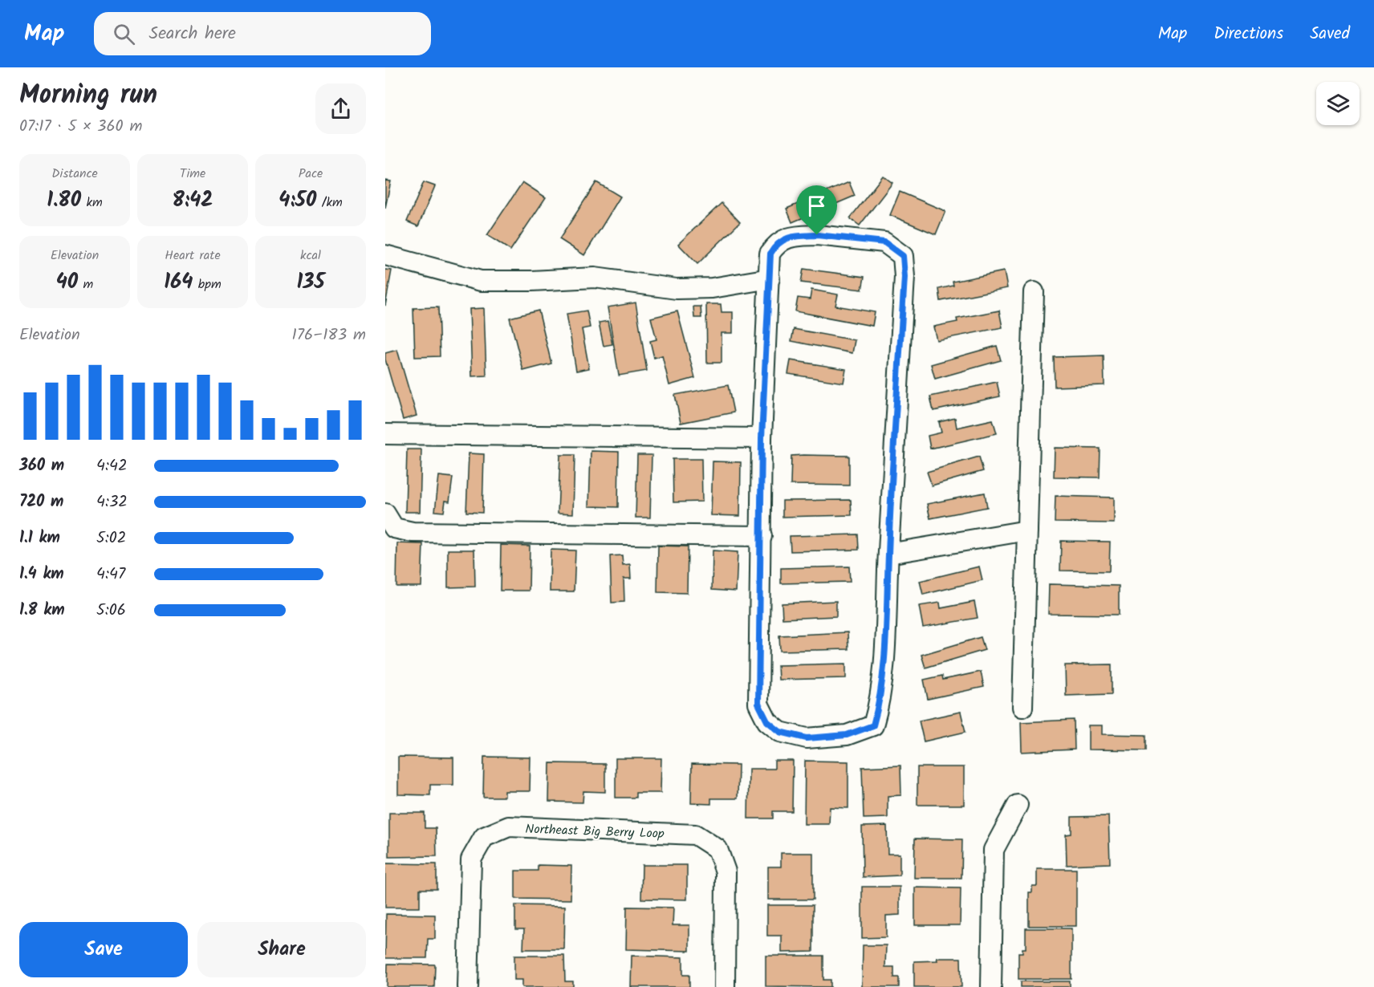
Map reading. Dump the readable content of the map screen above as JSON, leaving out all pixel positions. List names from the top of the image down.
{
  "streets": {
    "street": ["Northeast Big Berry Loop"]
  },
  "page": {
    "header": "Map",
    "search": "Search here",
    "nav": ["Map", "Directions", "Saved"],
    "heading": ["Morning run", "07:17 · 5 × 360 m"],
    "stats": [
      ["Distance", "1.80 km"],
      ["Time", "8:42"],
      ["Pace", "4:50 /km"],
      ["Elevation", "40 m"],
      ["Heart rate", "164 bpm"],
      ["kcal", "135"]
    ],
    "chart": ["Elevation", "176–183 m"],
    "list": [
      {
        "name": "360 m",
        "note": "4:42"
      },
      {
        "name": "720 m",
        "note": "4:32"
      },
      {
        "name": "1.1 km",
        "note": "5:02"
      },
      {
        "name": "1.4 km",
        "note": "4:47"
      },
      {
        "name": "1.8 km",
        "note": "5:06"
      }
    ],
    "buttons": ["Save", "Share"]
  }
}
